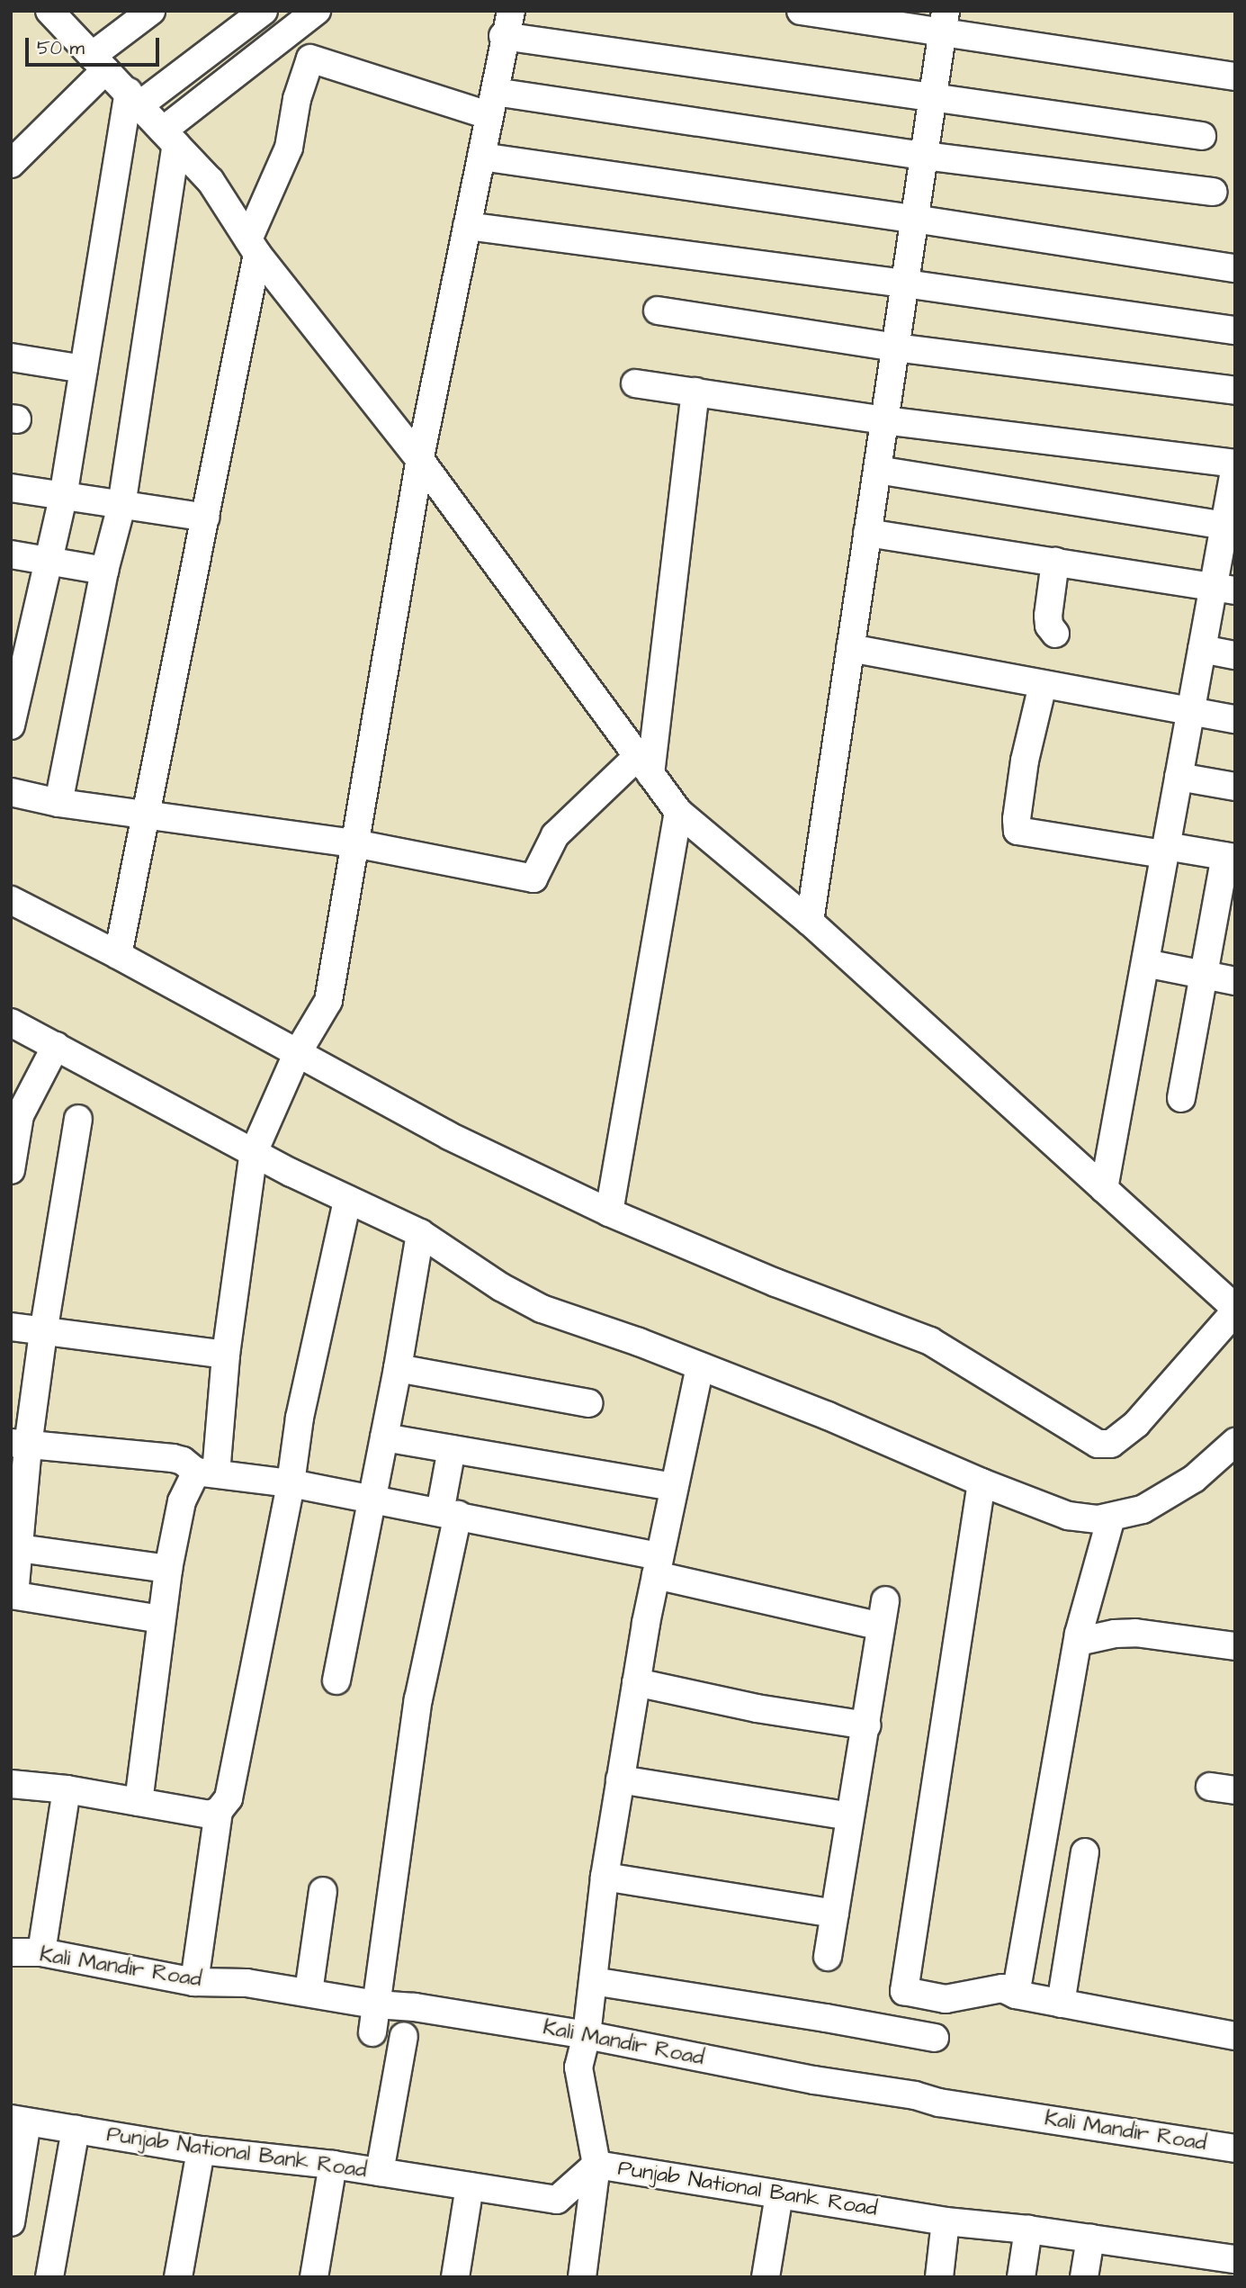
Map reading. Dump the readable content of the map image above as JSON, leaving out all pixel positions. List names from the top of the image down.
{
  "streets": {
    "street": ["Kali Mandir Road", "Punjab National Bank Road"]
  },
  "scale_bar": "50 m"
}
